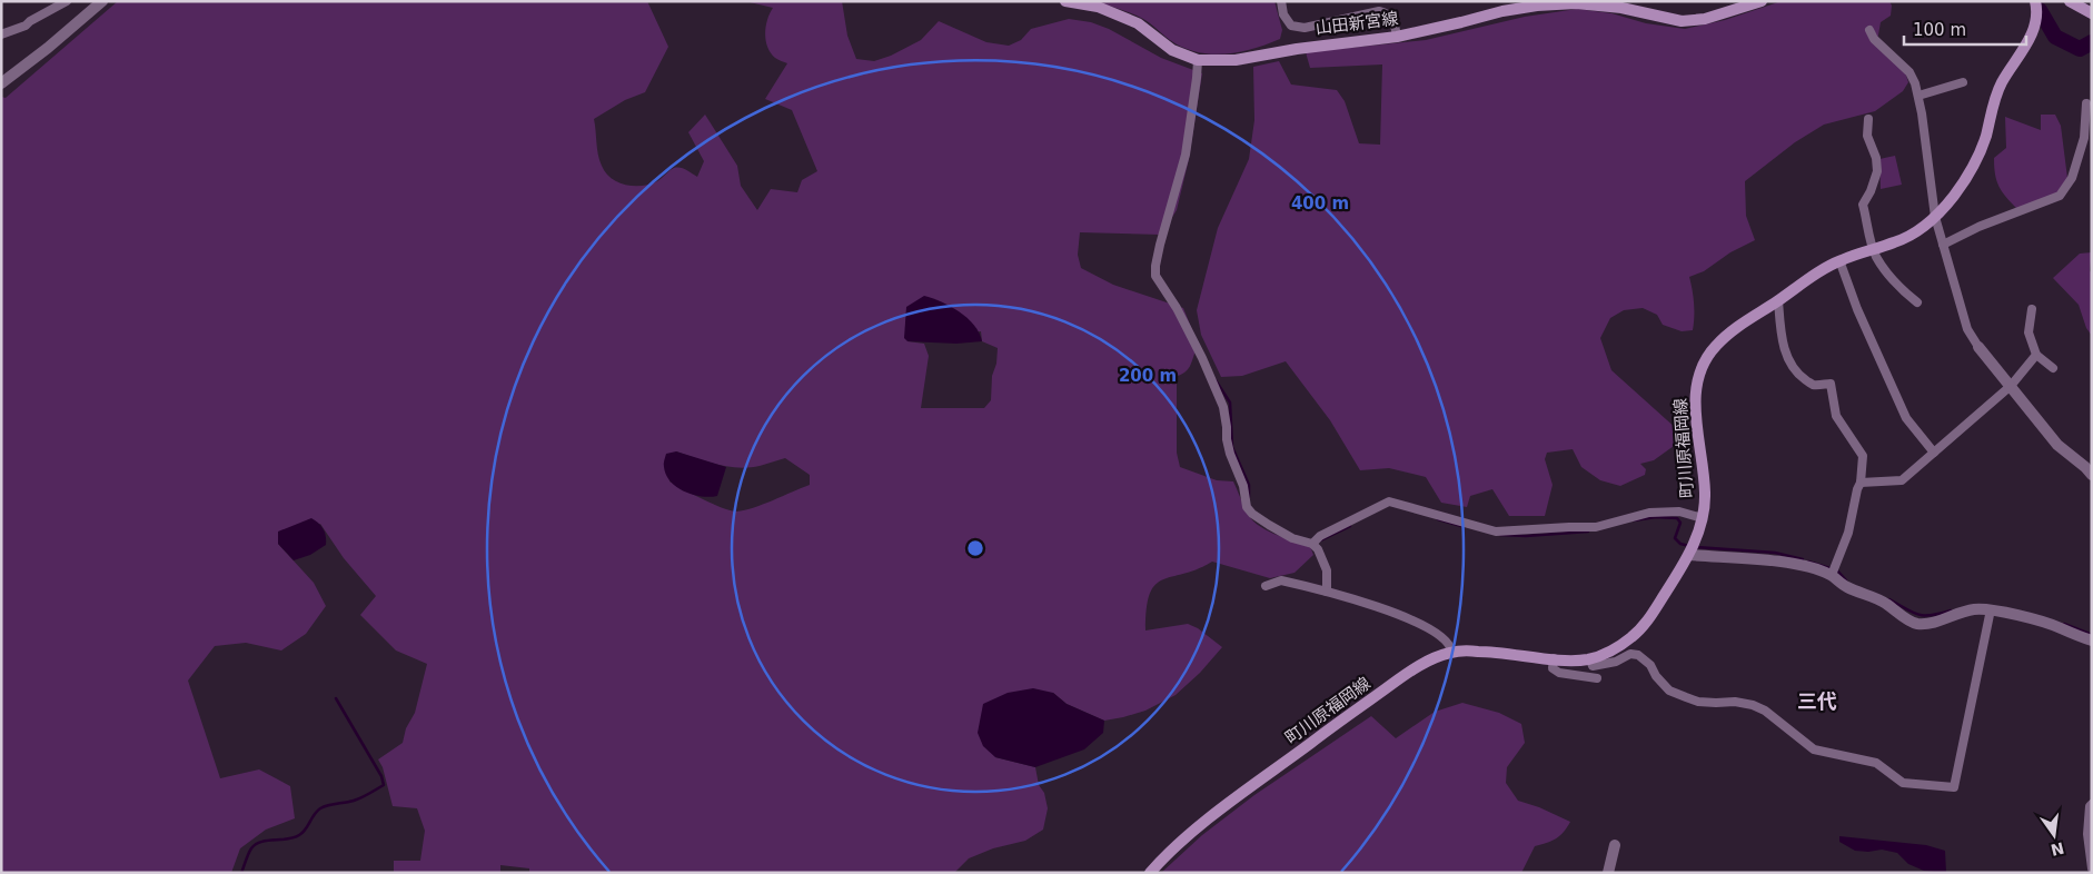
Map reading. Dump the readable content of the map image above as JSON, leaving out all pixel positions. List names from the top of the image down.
{
  "streets": {
    "main road": ["山田新宮線", "町川原福岡線"]
  },
  "districts": ["三代"],
  "scale_bar": "100 m",
  "north": "bottom",
  "rings": ["400 m", "200 m"]
}
